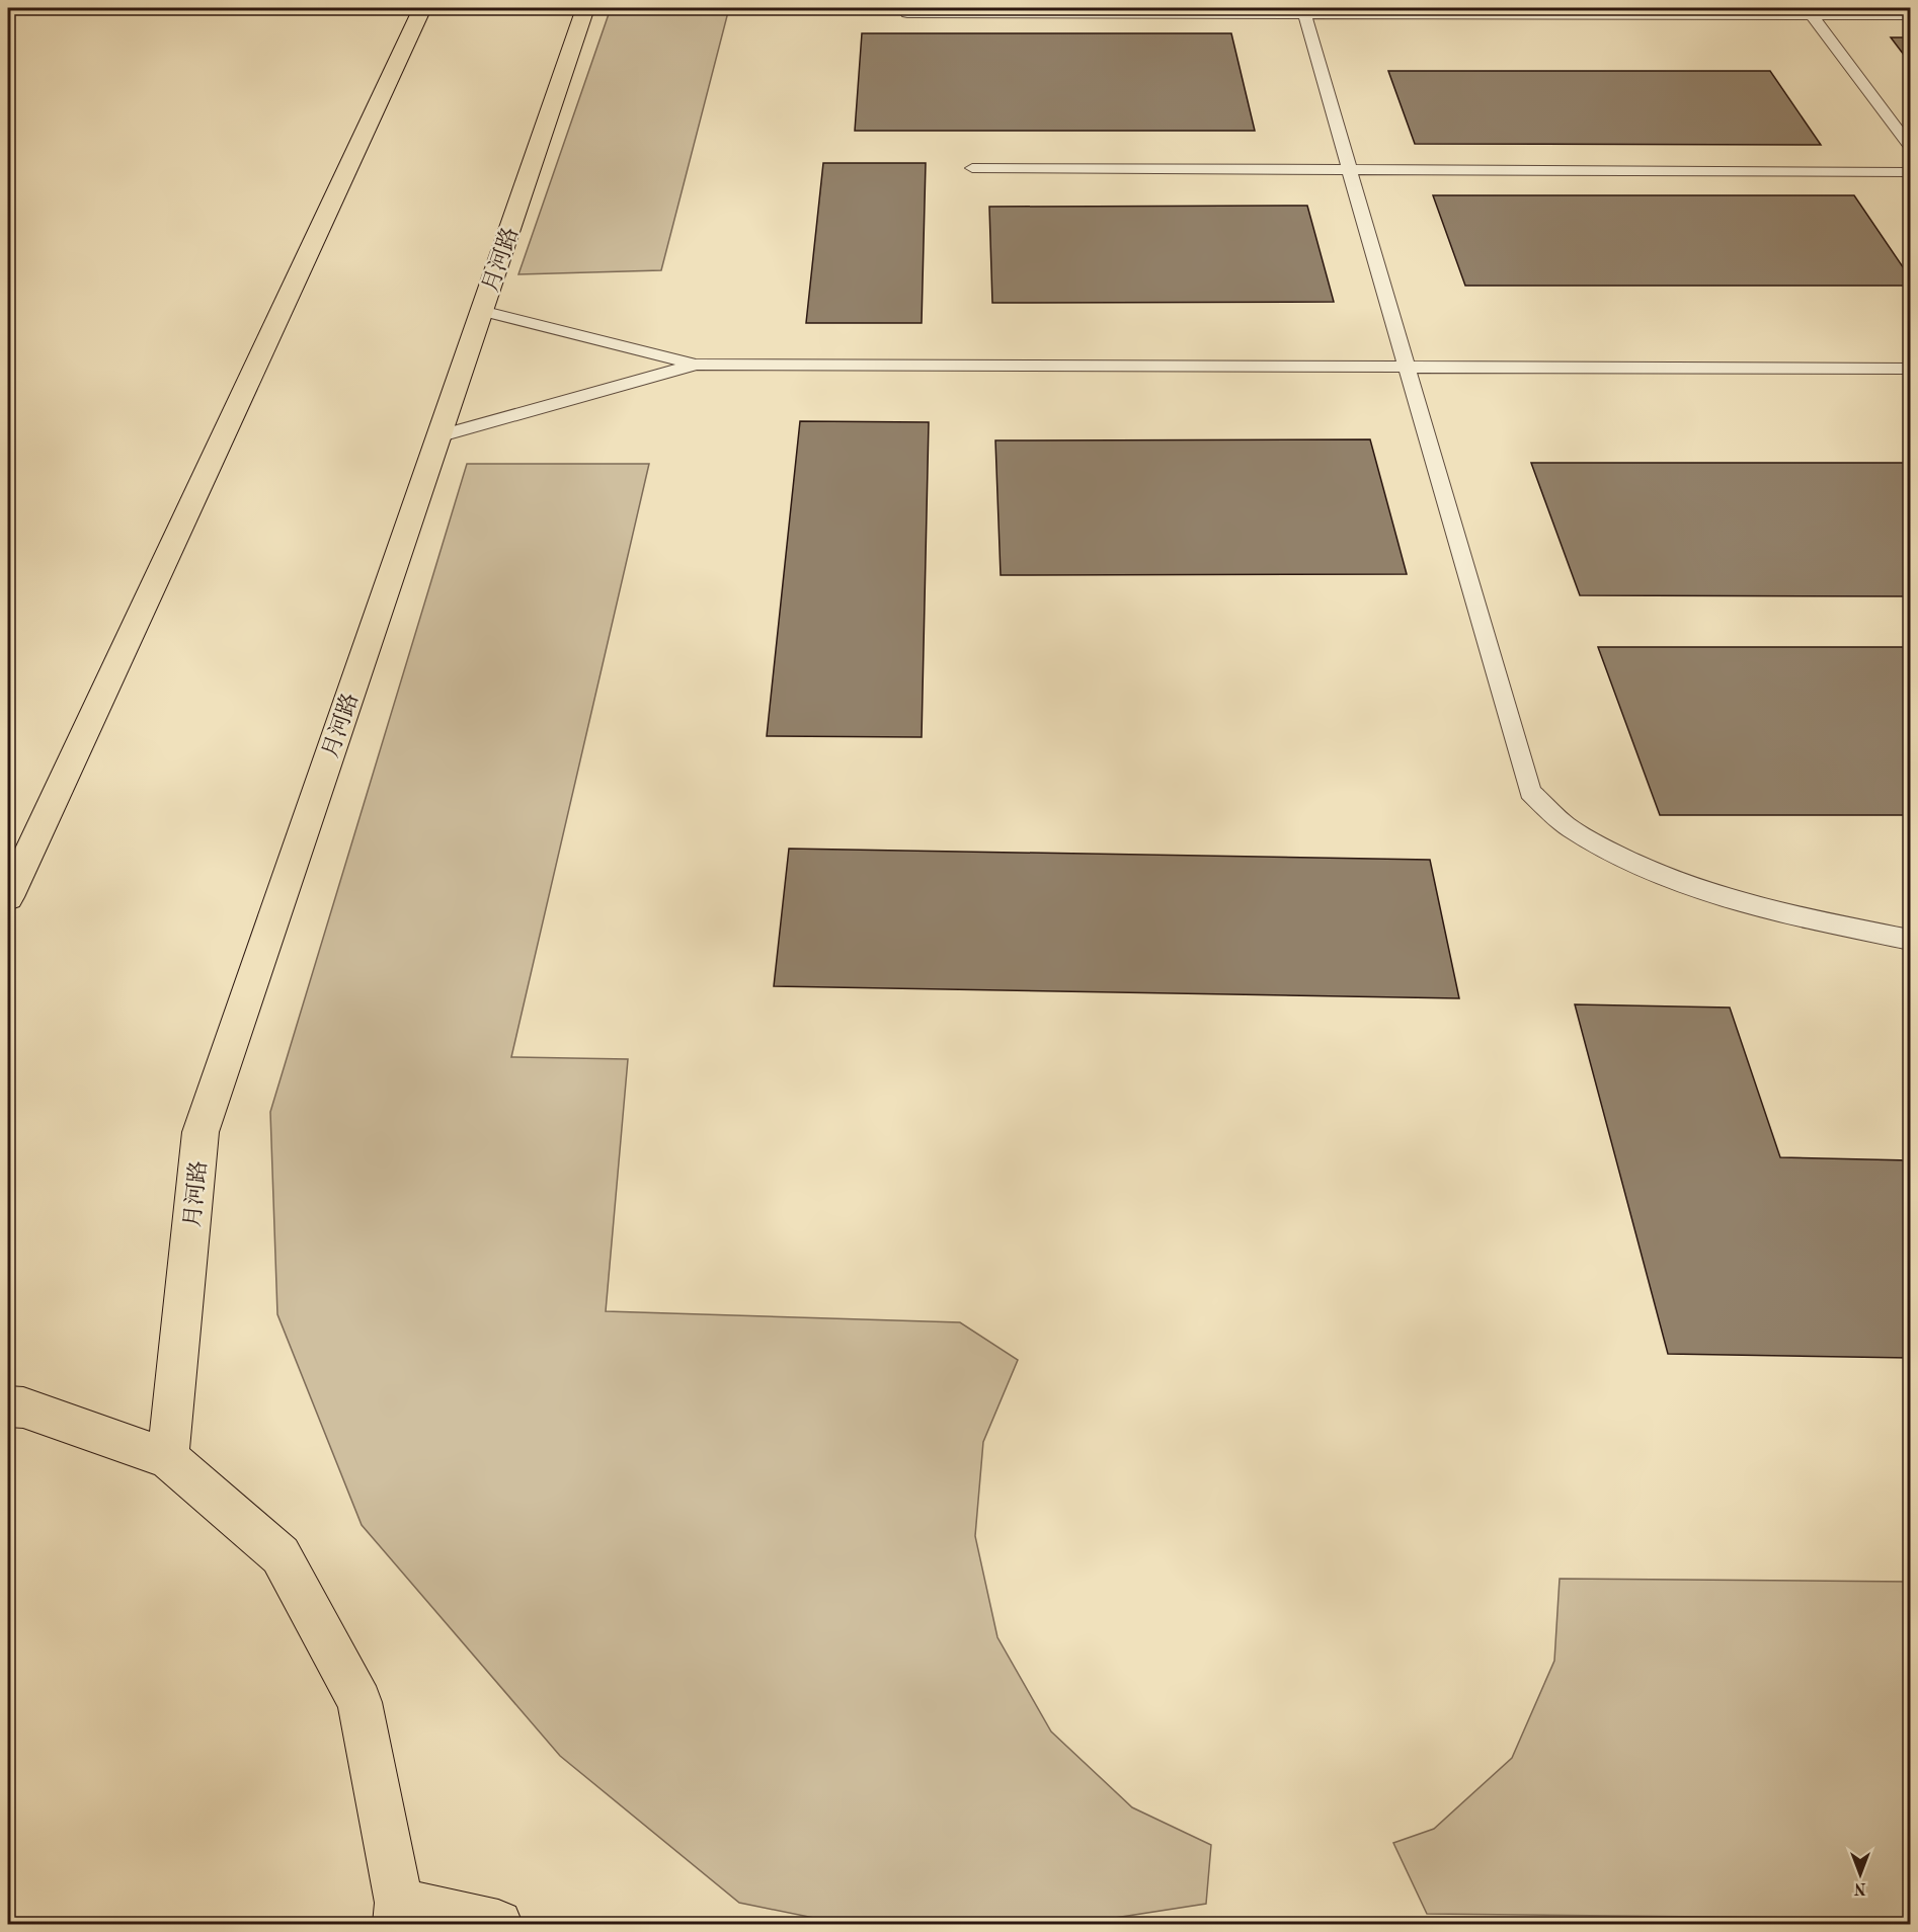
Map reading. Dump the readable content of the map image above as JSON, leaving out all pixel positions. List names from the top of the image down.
{
  "streets": {
    "main road": ["月河路"]
  },
  "north": "bottom"
}
